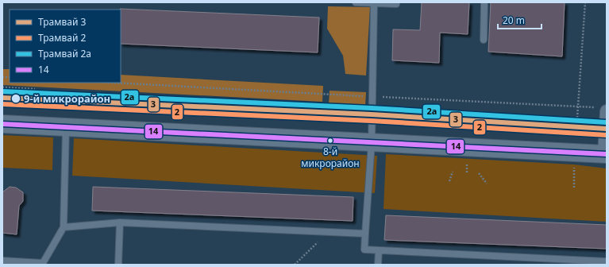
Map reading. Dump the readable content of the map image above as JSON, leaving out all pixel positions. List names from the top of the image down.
{
  "places": ["9-й микрорайон", "8-й микрорайон"],
  "lines": [
    "tram line 2а",
    "tram line 3",
    "tram line 2",
    "transit line 14"
  ],
  "legend": [
    "Трамвай 3",
    "Трамвай 2",
    "Трамвай 2а",
    "14"
  ],
  "scale_bar": "20 m"
}
